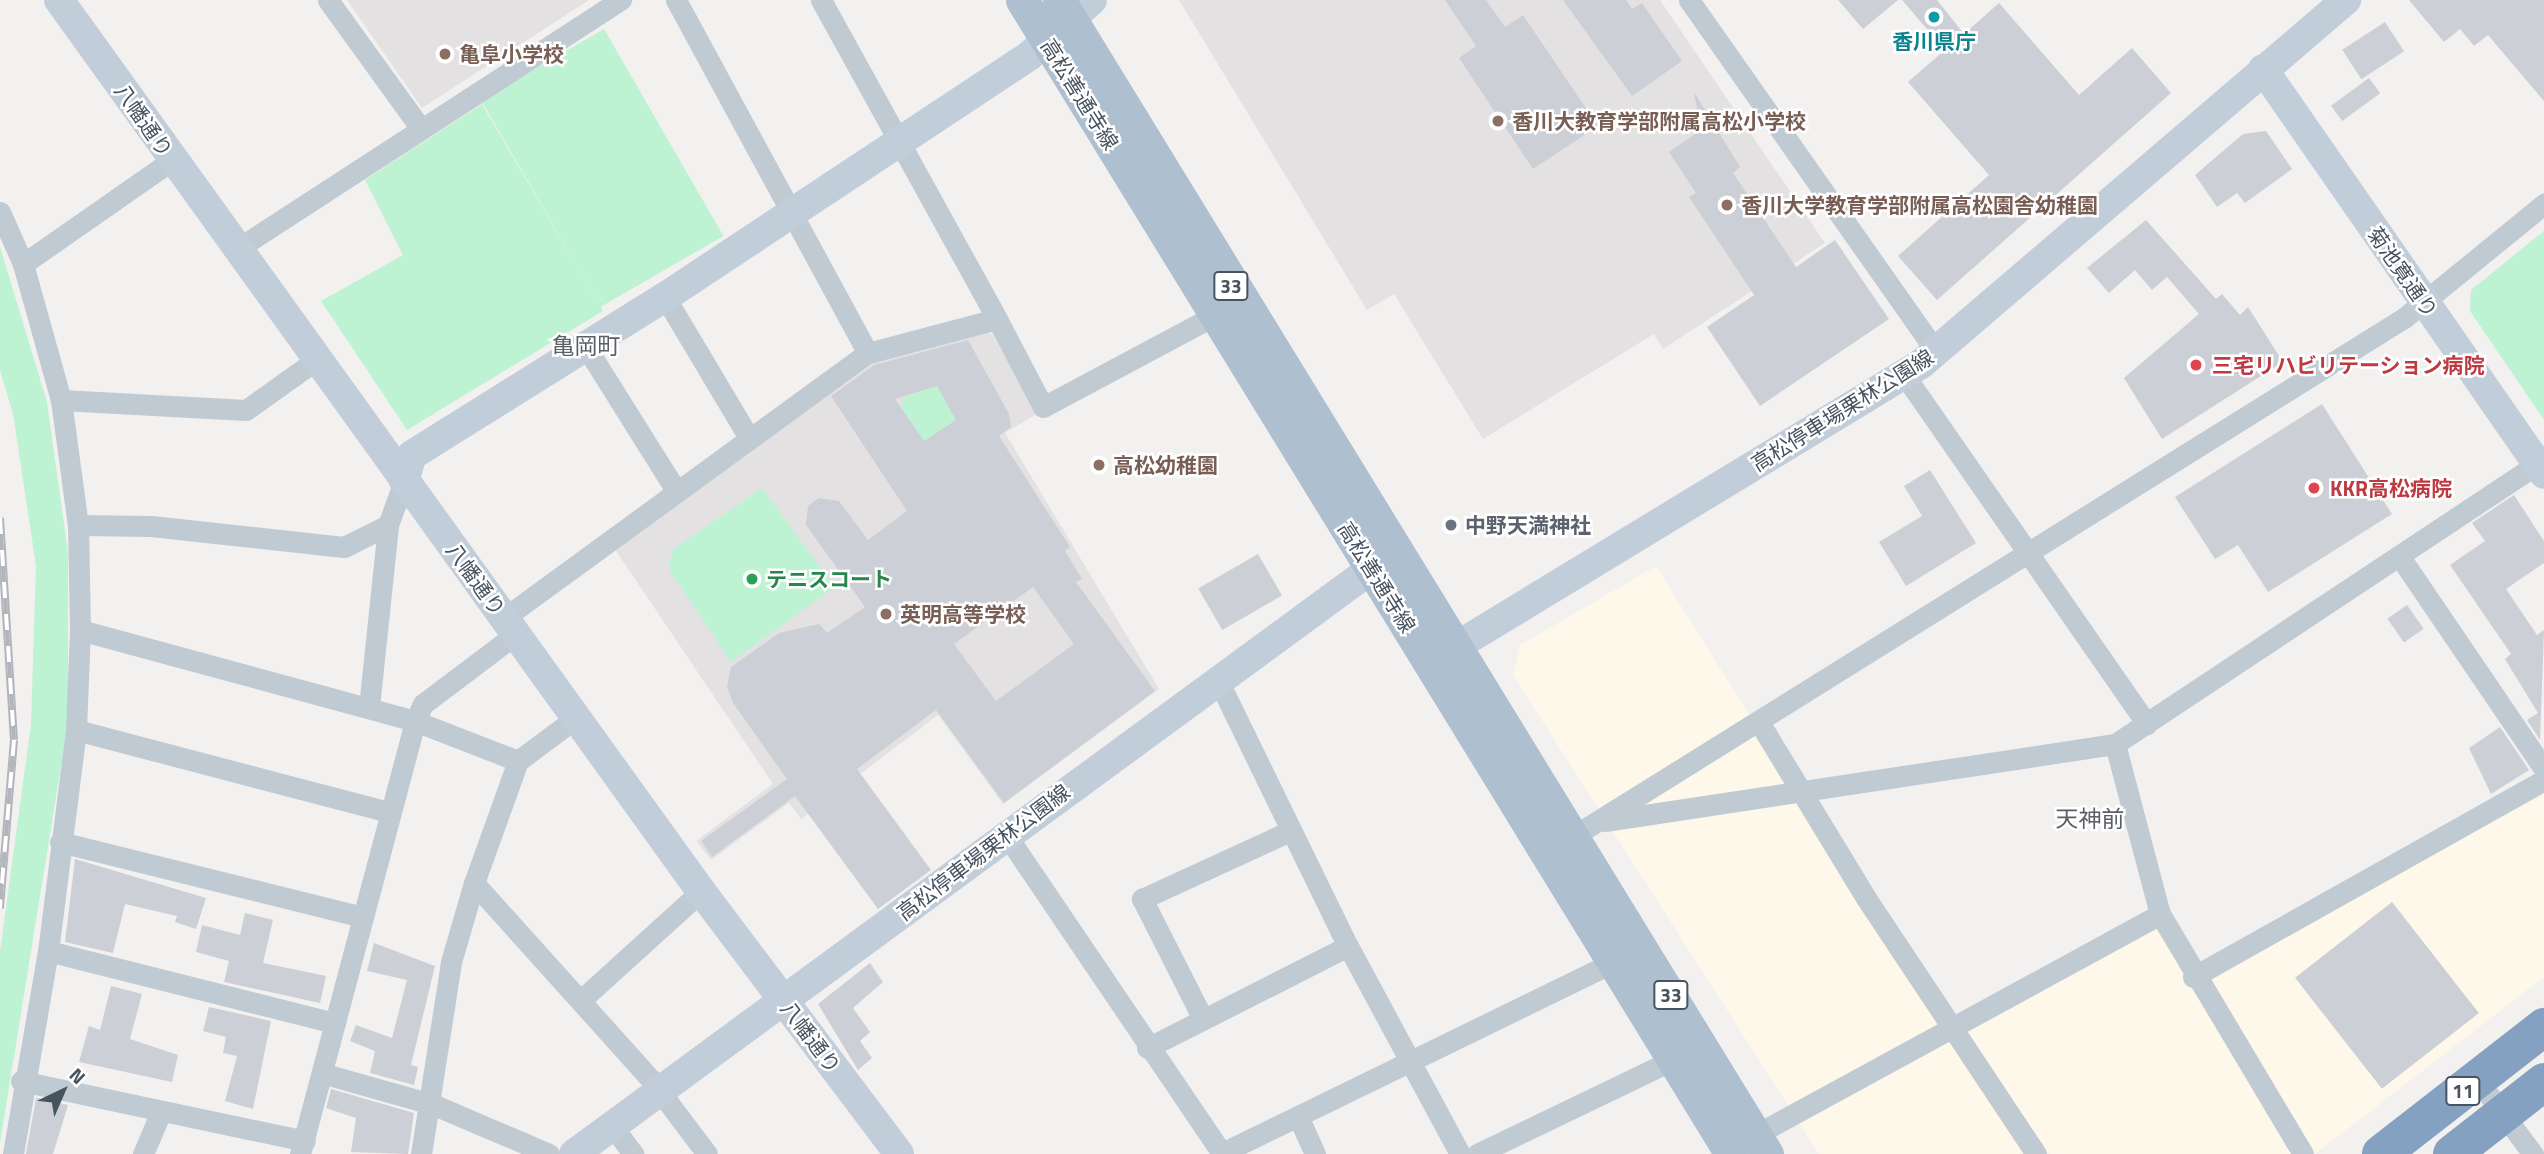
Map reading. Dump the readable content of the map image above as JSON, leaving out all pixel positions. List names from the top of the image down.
{
  "streets": {
    "highway": ["11"],
    "main road": ["高松善通寺線", "33"],
    "street": ["八幡通り", "菊池寛通り", "高松停車場栗林公園線"]
  },
  "crossings": [
    ["高松善通寺線", "高松停車場栗林公園線"],
    ["八幡通り", "高松停車場栗林公園線"],
    ["菊池寛通り", "高松停車場栗林公園線"]
  ],
  "districts": ["亀岡町", "天神前"],
  "places": [
    "香川県庁",
    "亀阜小学校",
    "香川大教育学部附属高松小学校",
    "香川大学教育学部附属高松園舎幼稚園",
    "三宅リハビリテーション病院",
    "高松幼稚園",
    "KKR高松病院",
    "中野天満神社",
    "テニスコート",
    "英明高等学校"
  ],
  "north": "top right"
}
